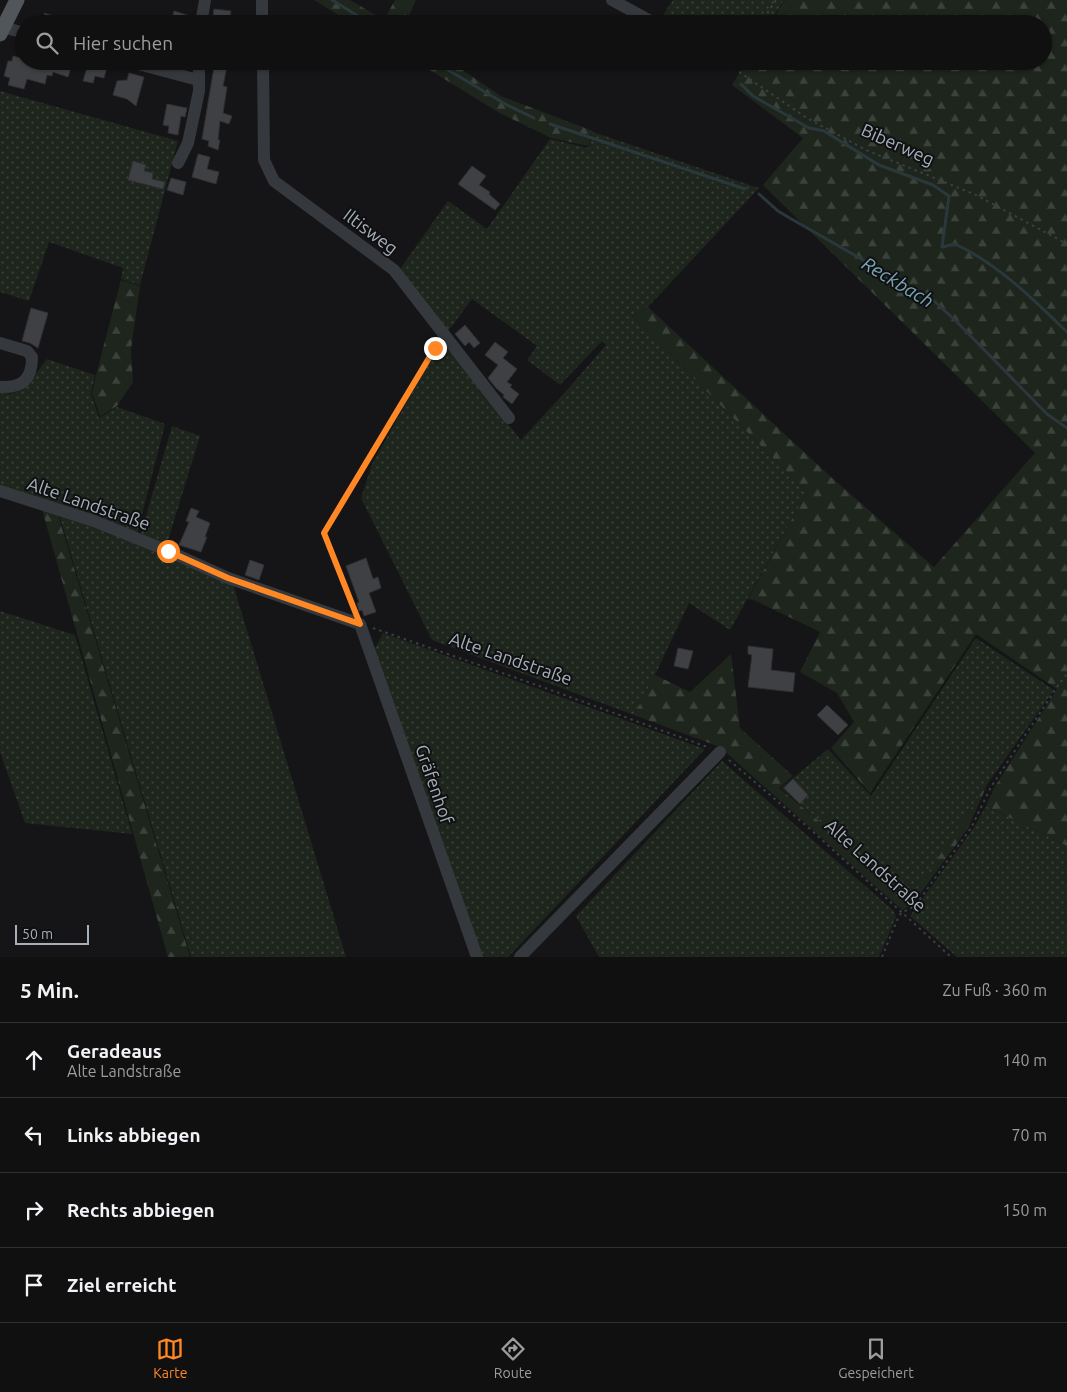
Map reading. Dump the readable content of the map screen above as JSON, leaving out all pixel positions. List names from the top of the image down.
{
  "streets": {
    "street": ["Iltisweg", "Alte Landstraße", "Gräfenhof"],
    "path": ["Biberweg"]
  },
  "crossings": [
    ["Alte Landstraße", "Gräfenhof"]
  ],
  "water": ["Reckbach"],
  "scale_bar": "50 m",
  "page": {
    "search": "Hier suchen",
    "scale": "50 m",
    "heading": ["5 Min.", "Zu Fuß · 360 m"],
    "list": [
      ["Geradeaus", "Alte Landstraße", "140 m"],
      ["Links abbiegen", "70 m"],
      ["Rechts abbiegen", "150 m"],
      "Ziel erreicht"
    ],
    "nav": ["Karte", "Route", "Gespeichert"]
  }
}
